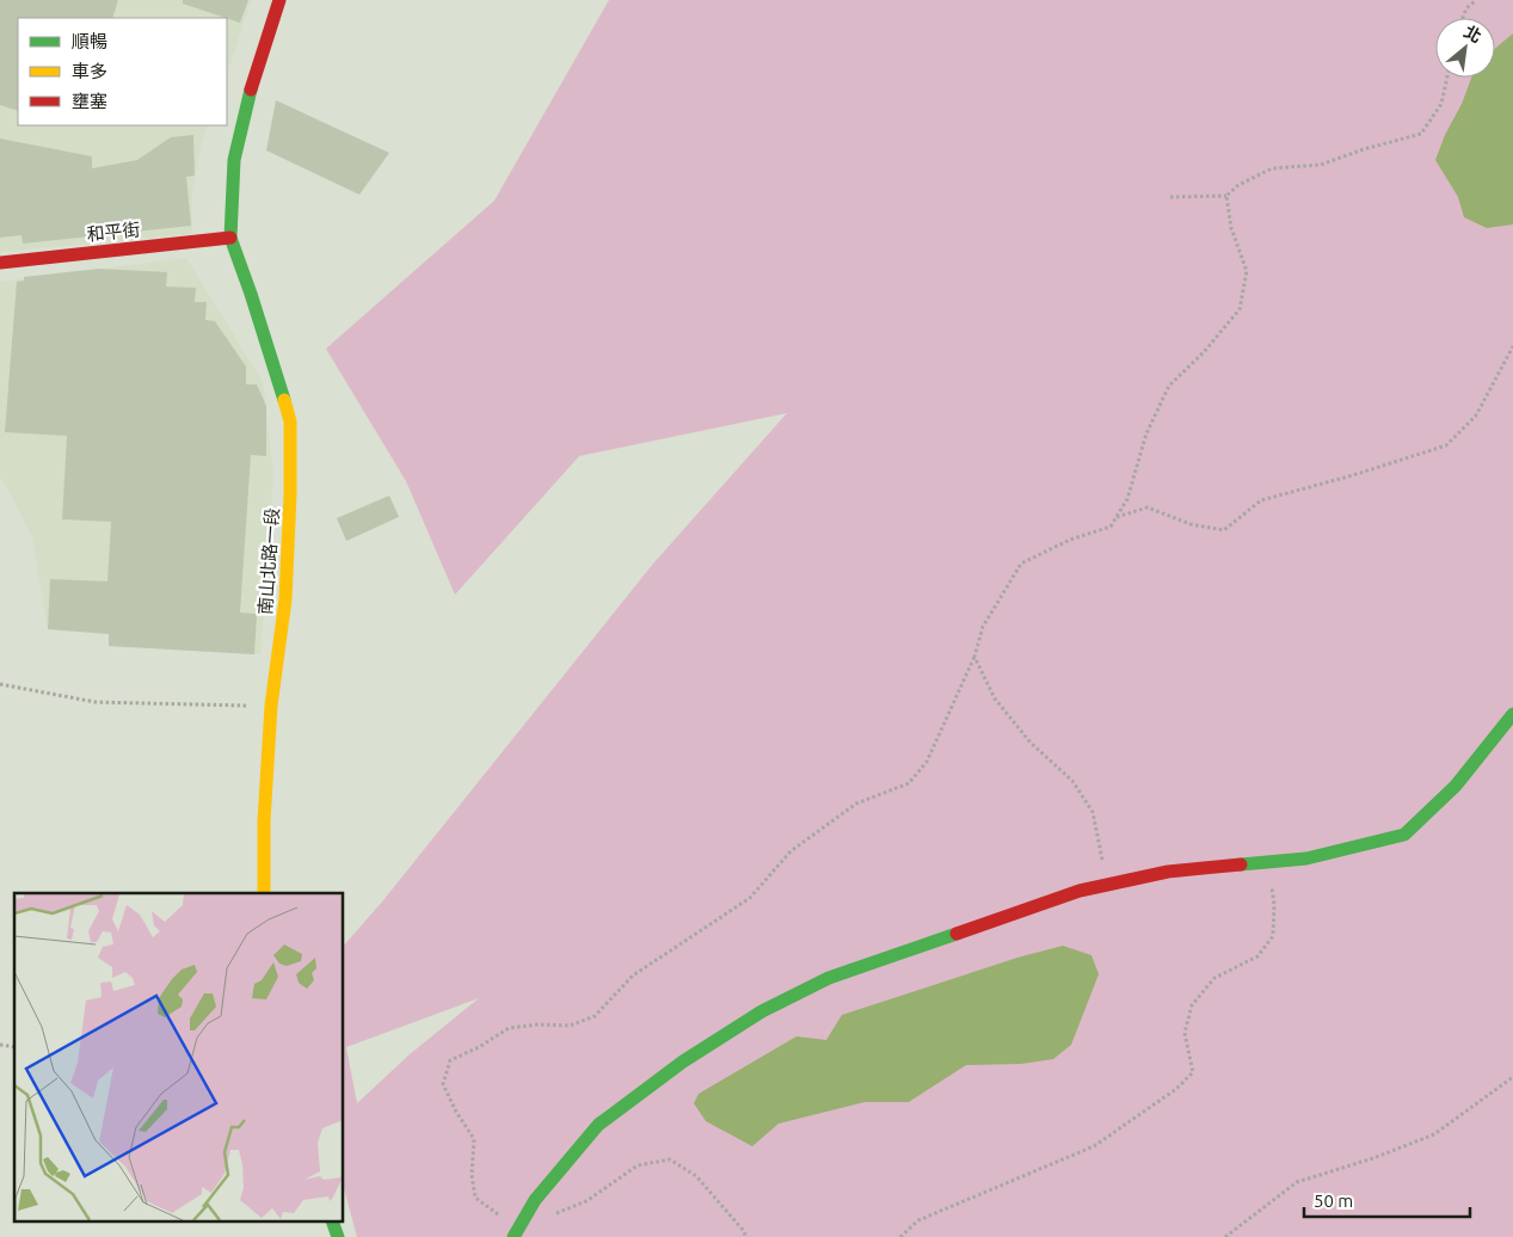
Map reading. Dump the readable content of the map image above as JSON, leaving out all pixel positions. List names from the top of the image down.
{
  "streets": {
    "street": ["和平街", "南山北路一段"]
  },
  "crossings": [
    ["和平街", "南山北路一段"]
  ],
  "legend": ["順暢", "車多", "壅塞"],
  "scale_bar": "50 m",
  "north": "top right"
}
